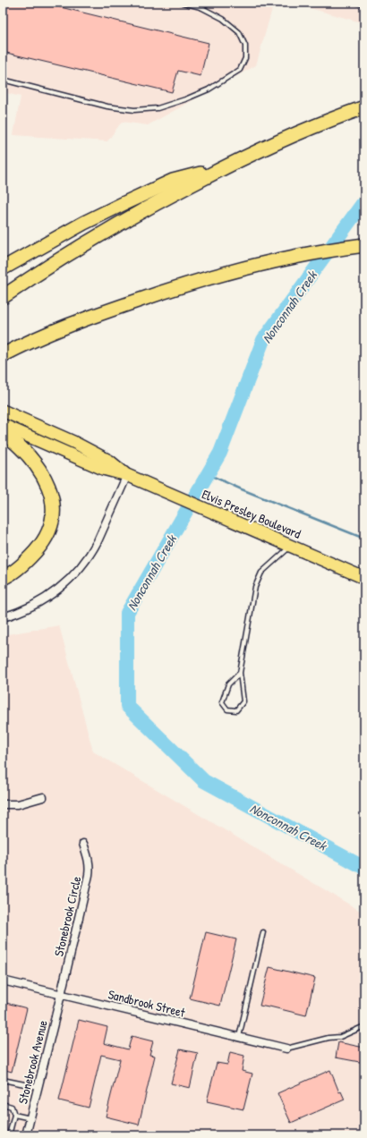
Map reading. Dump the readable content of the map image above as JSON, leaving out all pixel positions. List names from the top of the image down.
{
  "streets": {
    "main road": ["Elvis Presley Boulevard"],
    "street": ["Stonebrook Circle", "Sandbrook Street", "Stonebrook Avenue"]
  },
  "crossings": [
    ["Stonebrook Circle", "Sandbrook Street"],
    ["Stonebrook Circle", "Stonebrook Avenue"],
    ["Sandbrook Street", "Stonebrook Avenue"]
  ],
  "water": ["Nonconnah Creek"]
}
